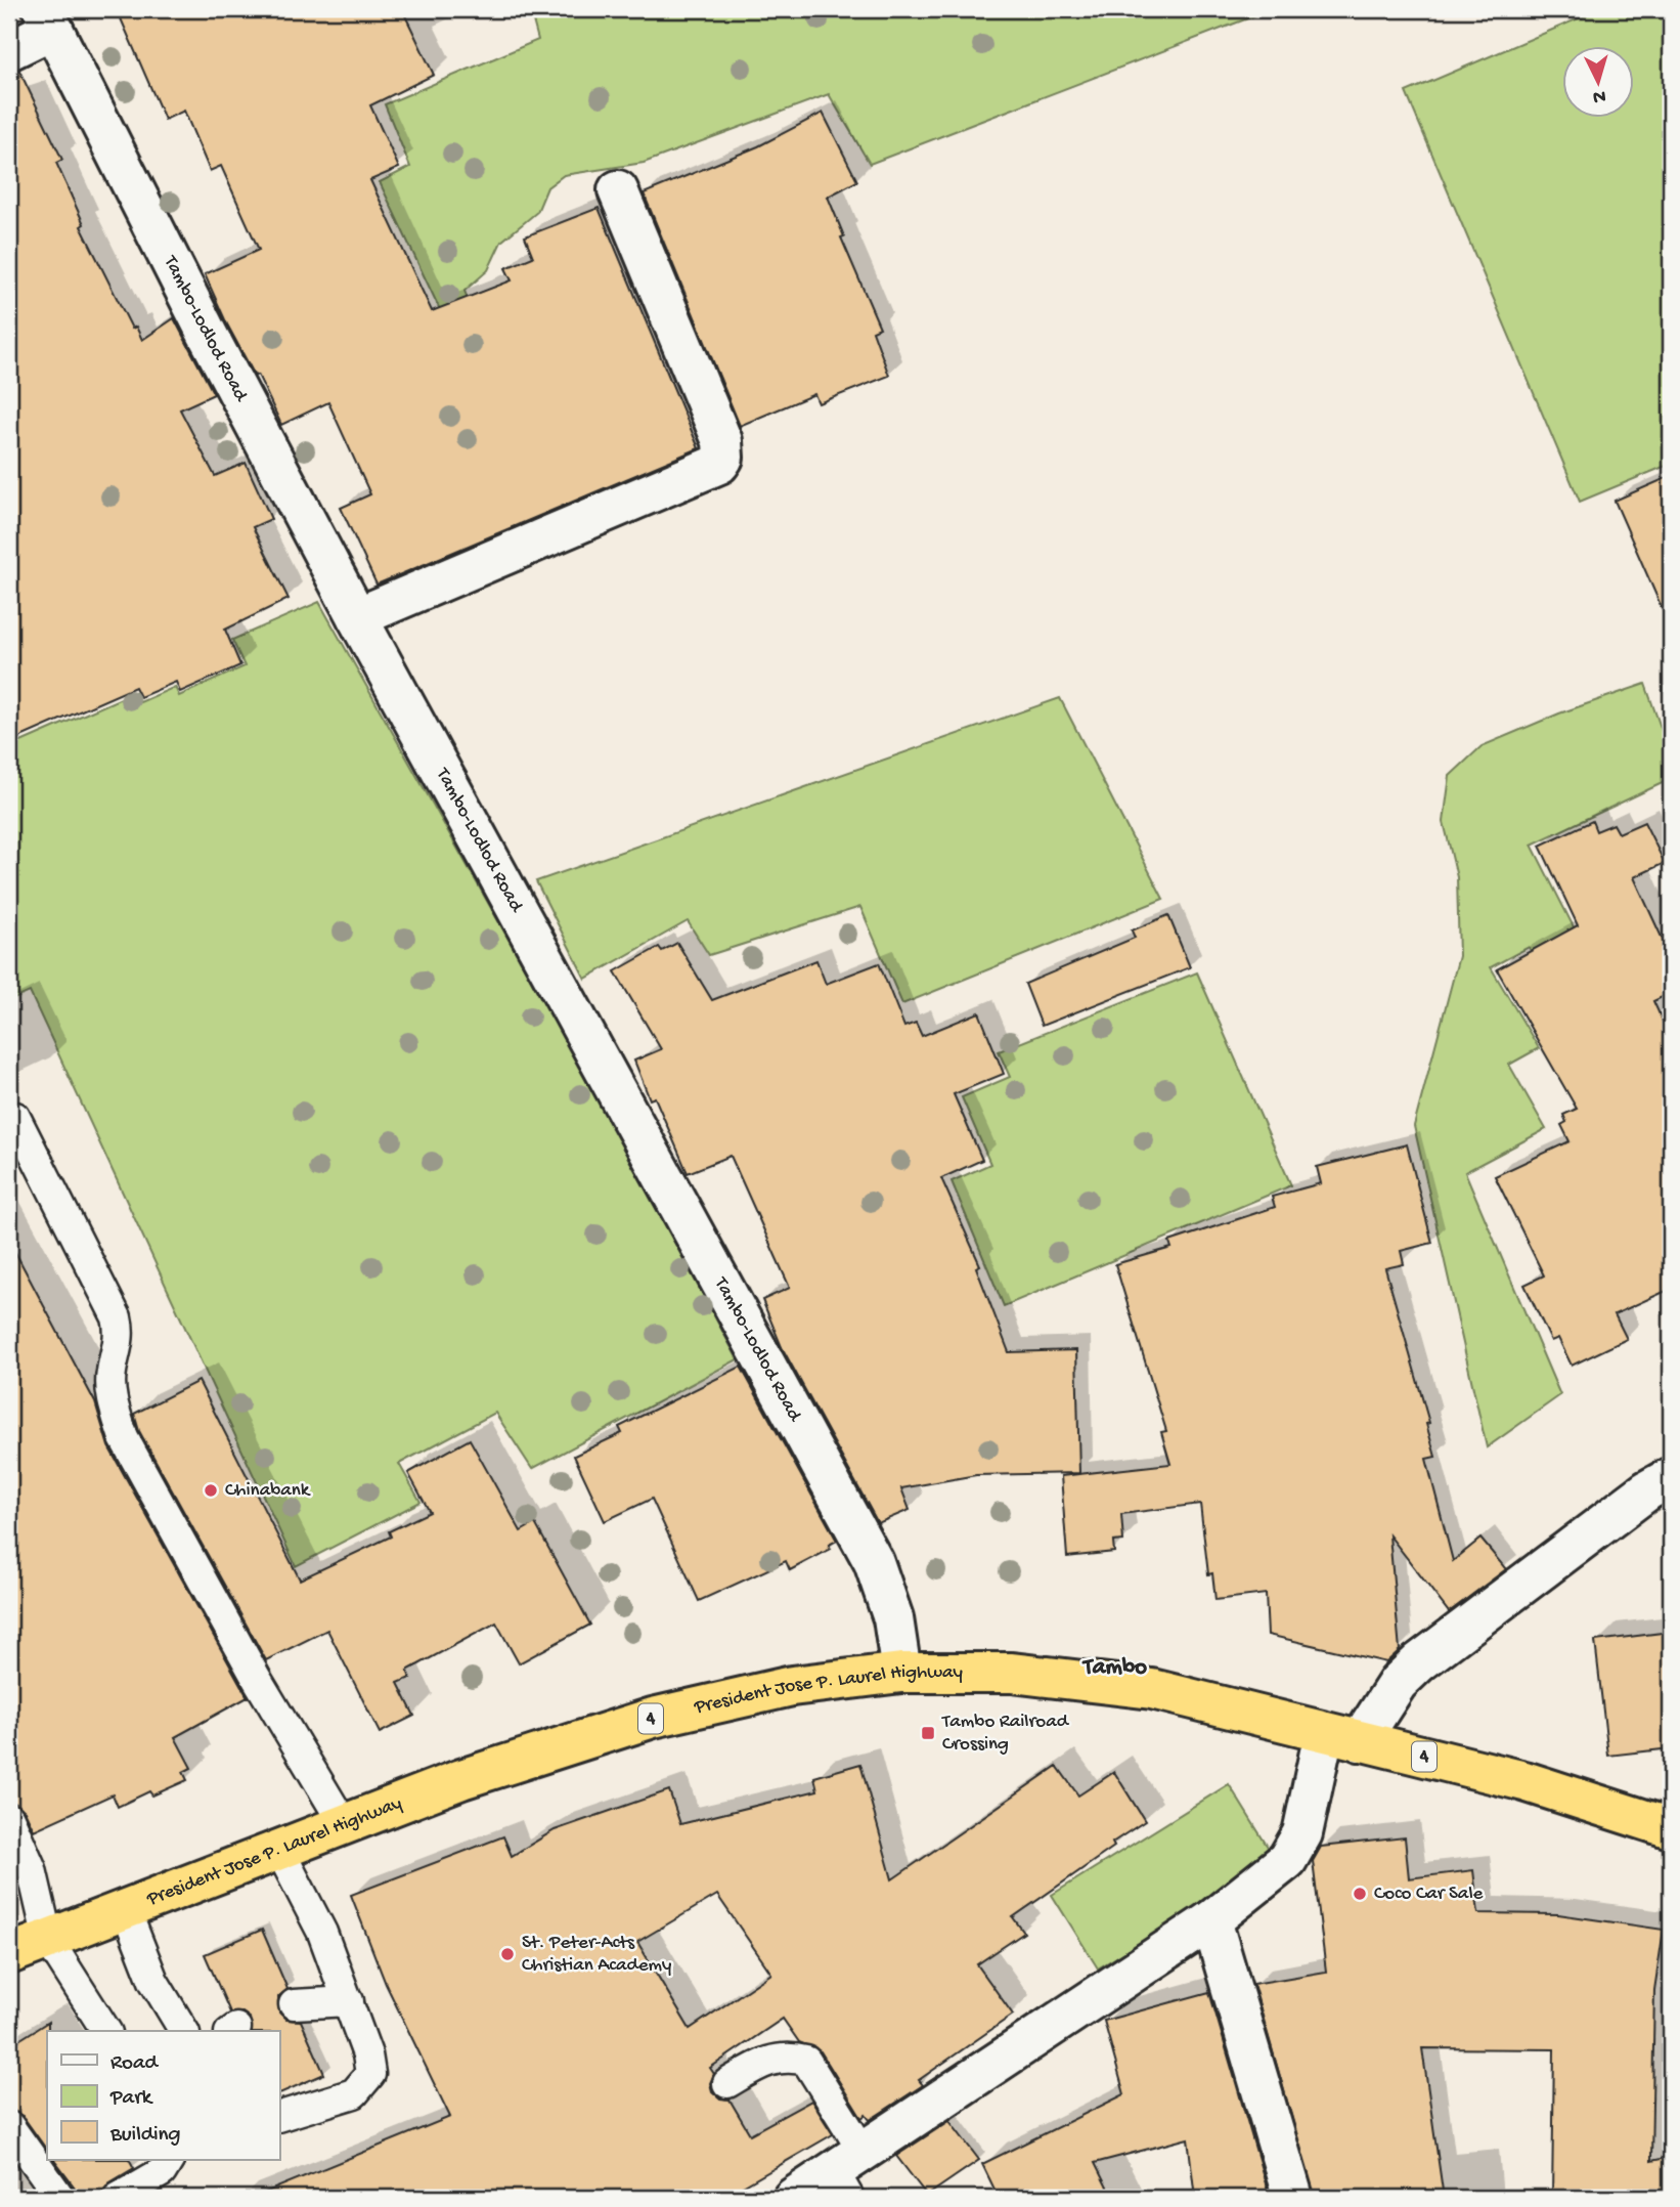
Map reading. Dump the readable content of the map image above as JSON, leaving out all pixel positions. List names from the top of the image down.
{
  "streets": {
    "highway": ["President Jose P. Laurel Highway", "4"],
    "street": ["Tambo-Lodlod Road"]
  },
  "crossings": [
    ["Tambo-Lodlod Road", "President Jose P. Laurel Highway"]
  ],
  "districts": ["Tambo"],
  "places": {
    "other": ["Chinabank", "Coco Car Sale", "St. Peter-Acts Christian Academy"],
    "transit": ["Tambo Railroad Crossing"]
  },
  "legend": ["Road", "Park", "Building"],
  "north": "bottom"
}
